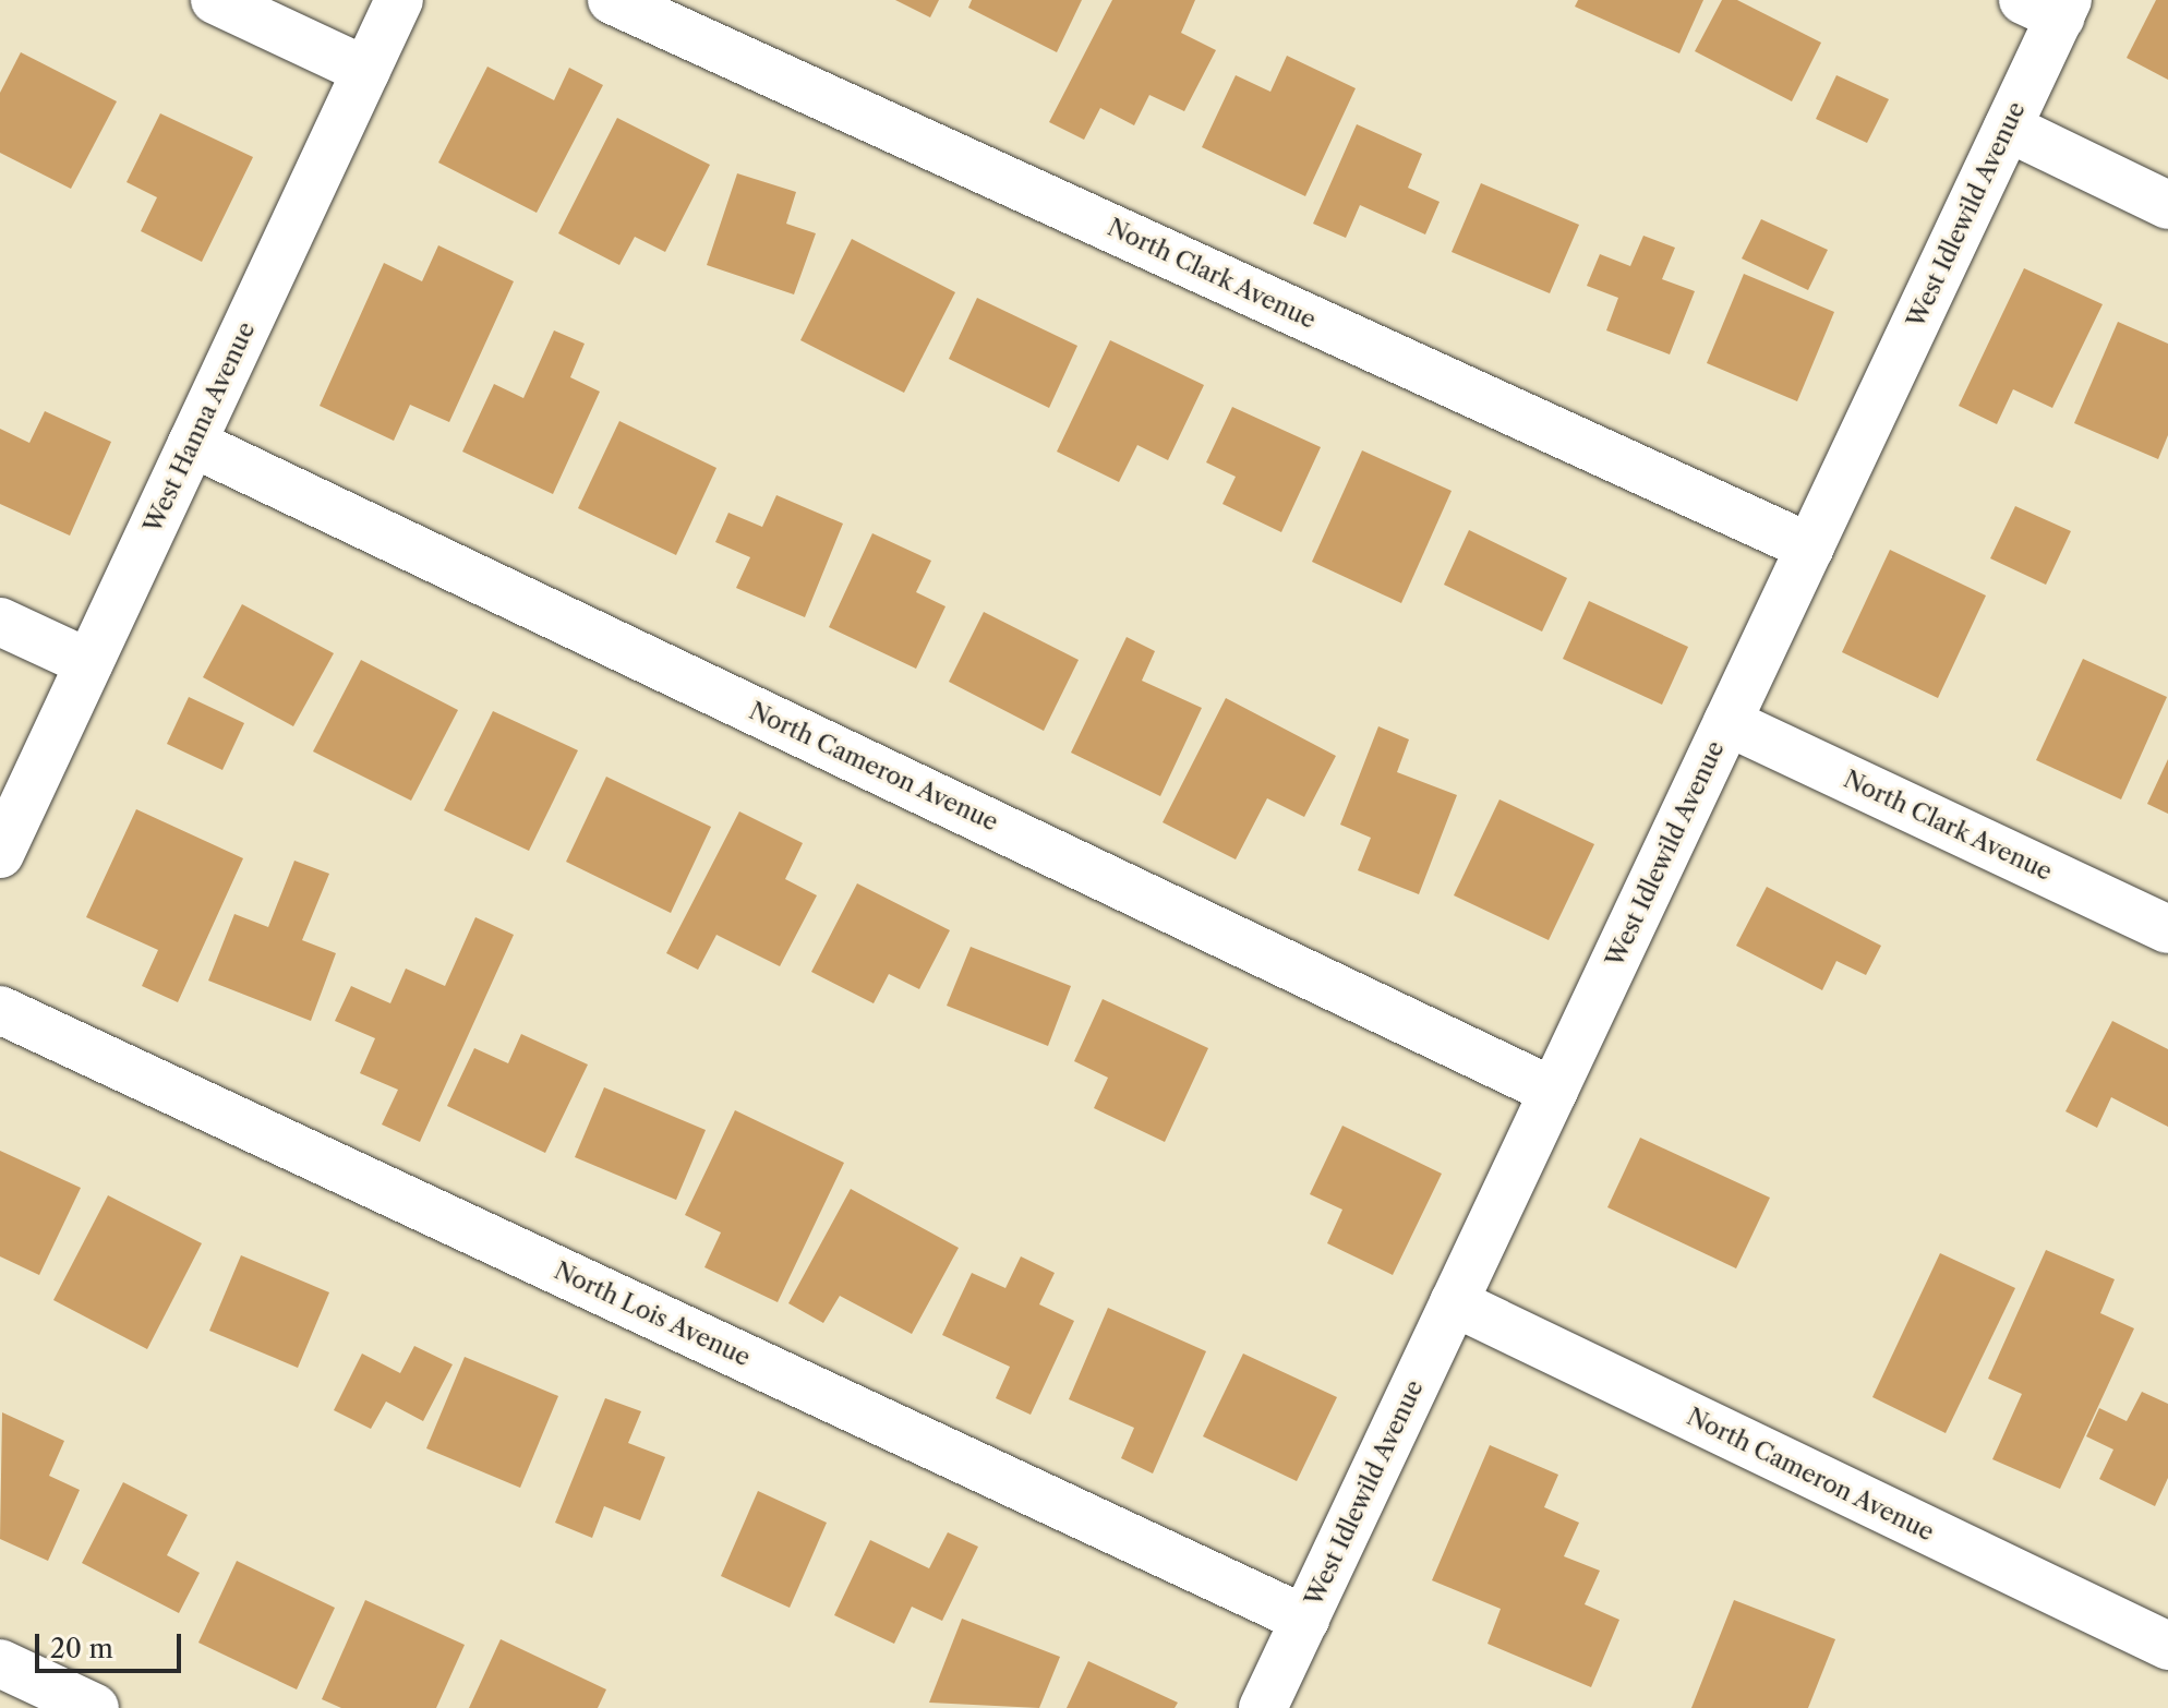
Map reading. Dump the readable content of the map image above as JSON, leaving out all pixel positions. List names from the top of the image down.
{
  "streets": {
    "street": [
      "West Idlewild Avenue",
      "North Clark Avenue",
      "West Hanna Avenue",
      "North Cameron Avenue",
      "North Lois Avenue"
    ]
  },
  "crossings": [
    ["West Idlewild Avenue", "North Clark Avenue"],
    ["West Idlewild Avenue", "North Cameron Avenue"],
    ["West Idlewild Avenue", "North Lois Avenue"],
    ["West Hanna Avenue", "North Cameron Avenue"]
  ],
  "scale_bar": "20 m"
}
